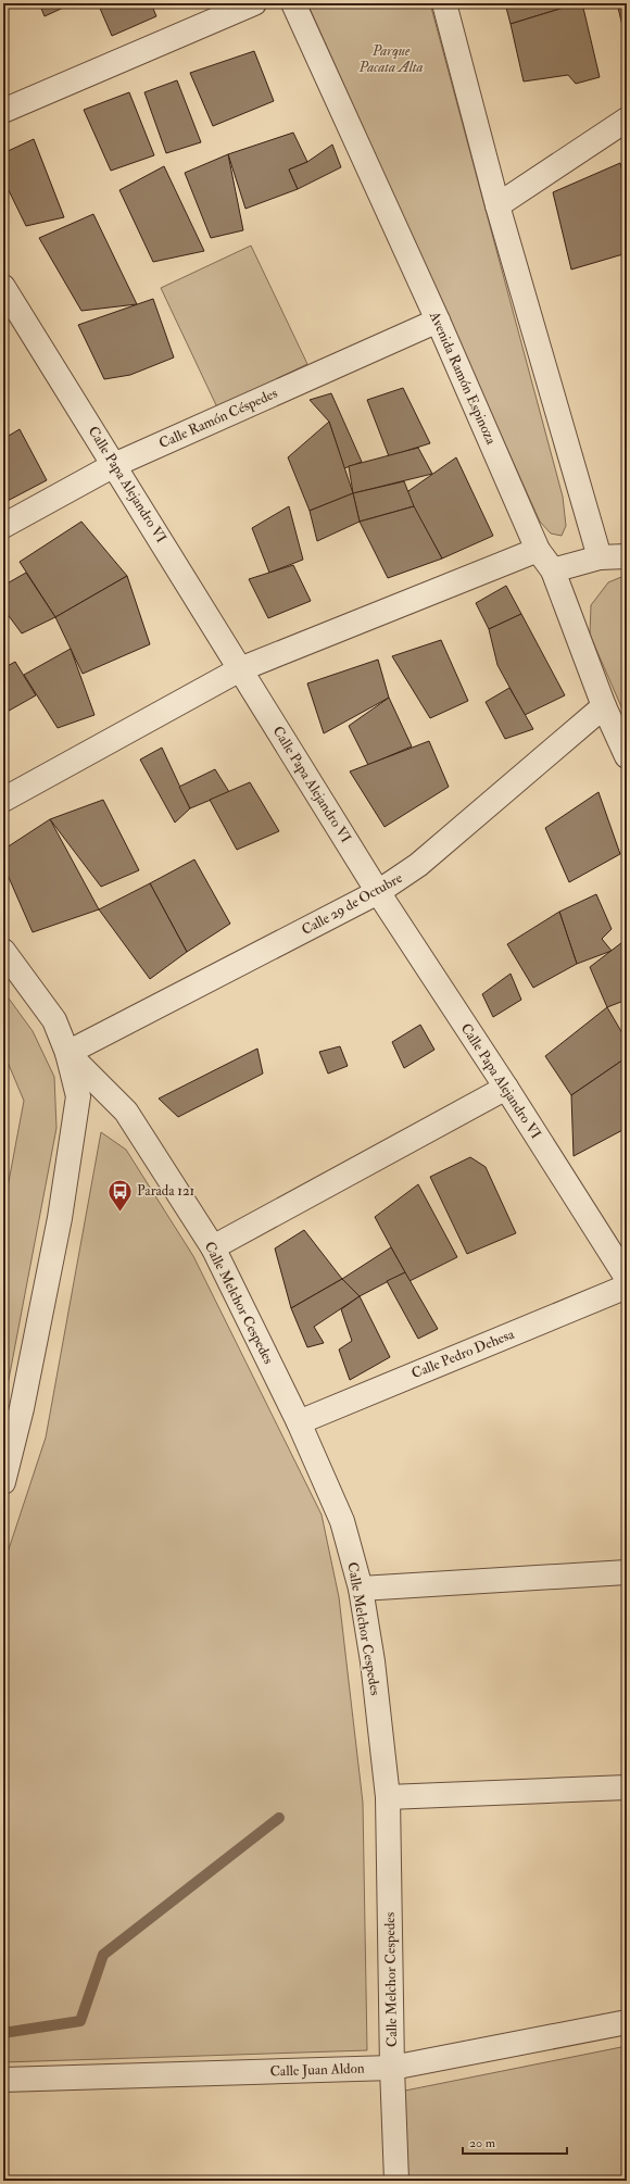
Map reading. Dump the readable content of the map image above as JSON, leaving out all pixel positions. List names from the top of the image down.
{
  "streets": {
    "street": [
      "Avenida Ramón Espinoza",
      "Calle Ramón Céspedes",
      "Calle Papa Alejandro VI",
      "Calle 29 de Octubre",
      "Calle Melchor Cespedes",
      "Calle Pedro Dehesa",
      "Calle Juan Aldon"
    ]
  },
  "crossings": [
    ["Avenida Ramón Espinoza", "Calle Ramón Céspedes"],
    ["Avenida Ramón Espinoza", "Calle 29 de Octubre"],
    ["Calle Ramón Céspedes", "Calle Papa Alejandro VI"],
    ["Calle Papa Alejandro VI", "Calle 29 de Octubre"],
    ["Calle 29 de Octubre", "Calle Melchor Cespedes"],
    ["Calle Melchor Cespedes", "Calle Pedro Dehesa"],
    ["Calle Melchor Cespedes", "Calle Juan Aldon"]
  ],
  "parks": ["Parque Pacata Alta"],
  "places": {
    "bus stop": ["Parada 121"]
  },
  "scale_bar": "20 m"
}
